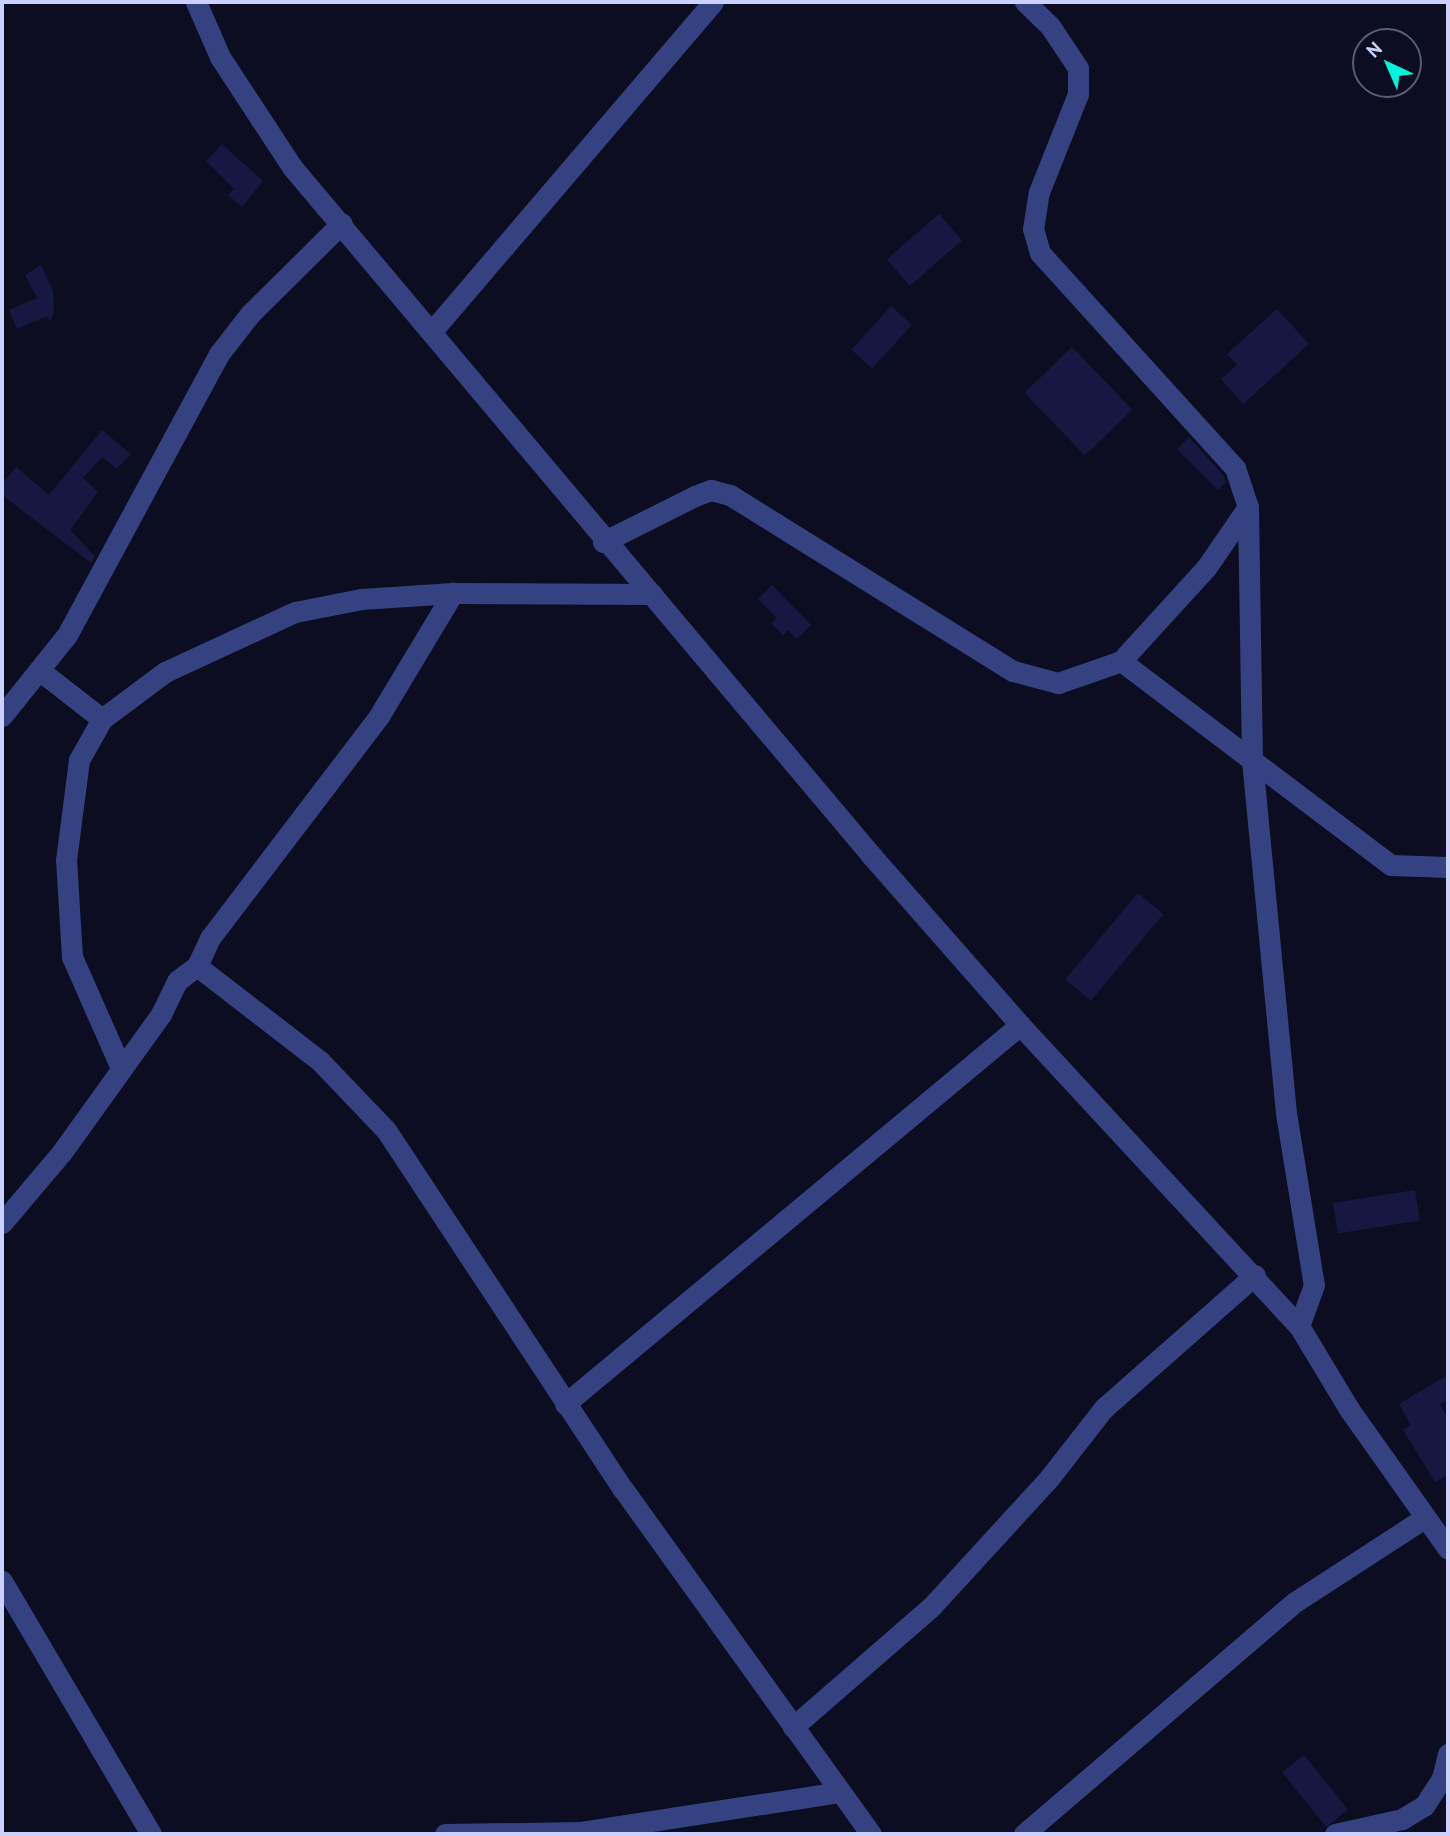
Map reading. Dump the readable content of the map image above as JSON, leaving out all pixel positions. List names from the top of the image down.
{
  "north": "top left"
}
